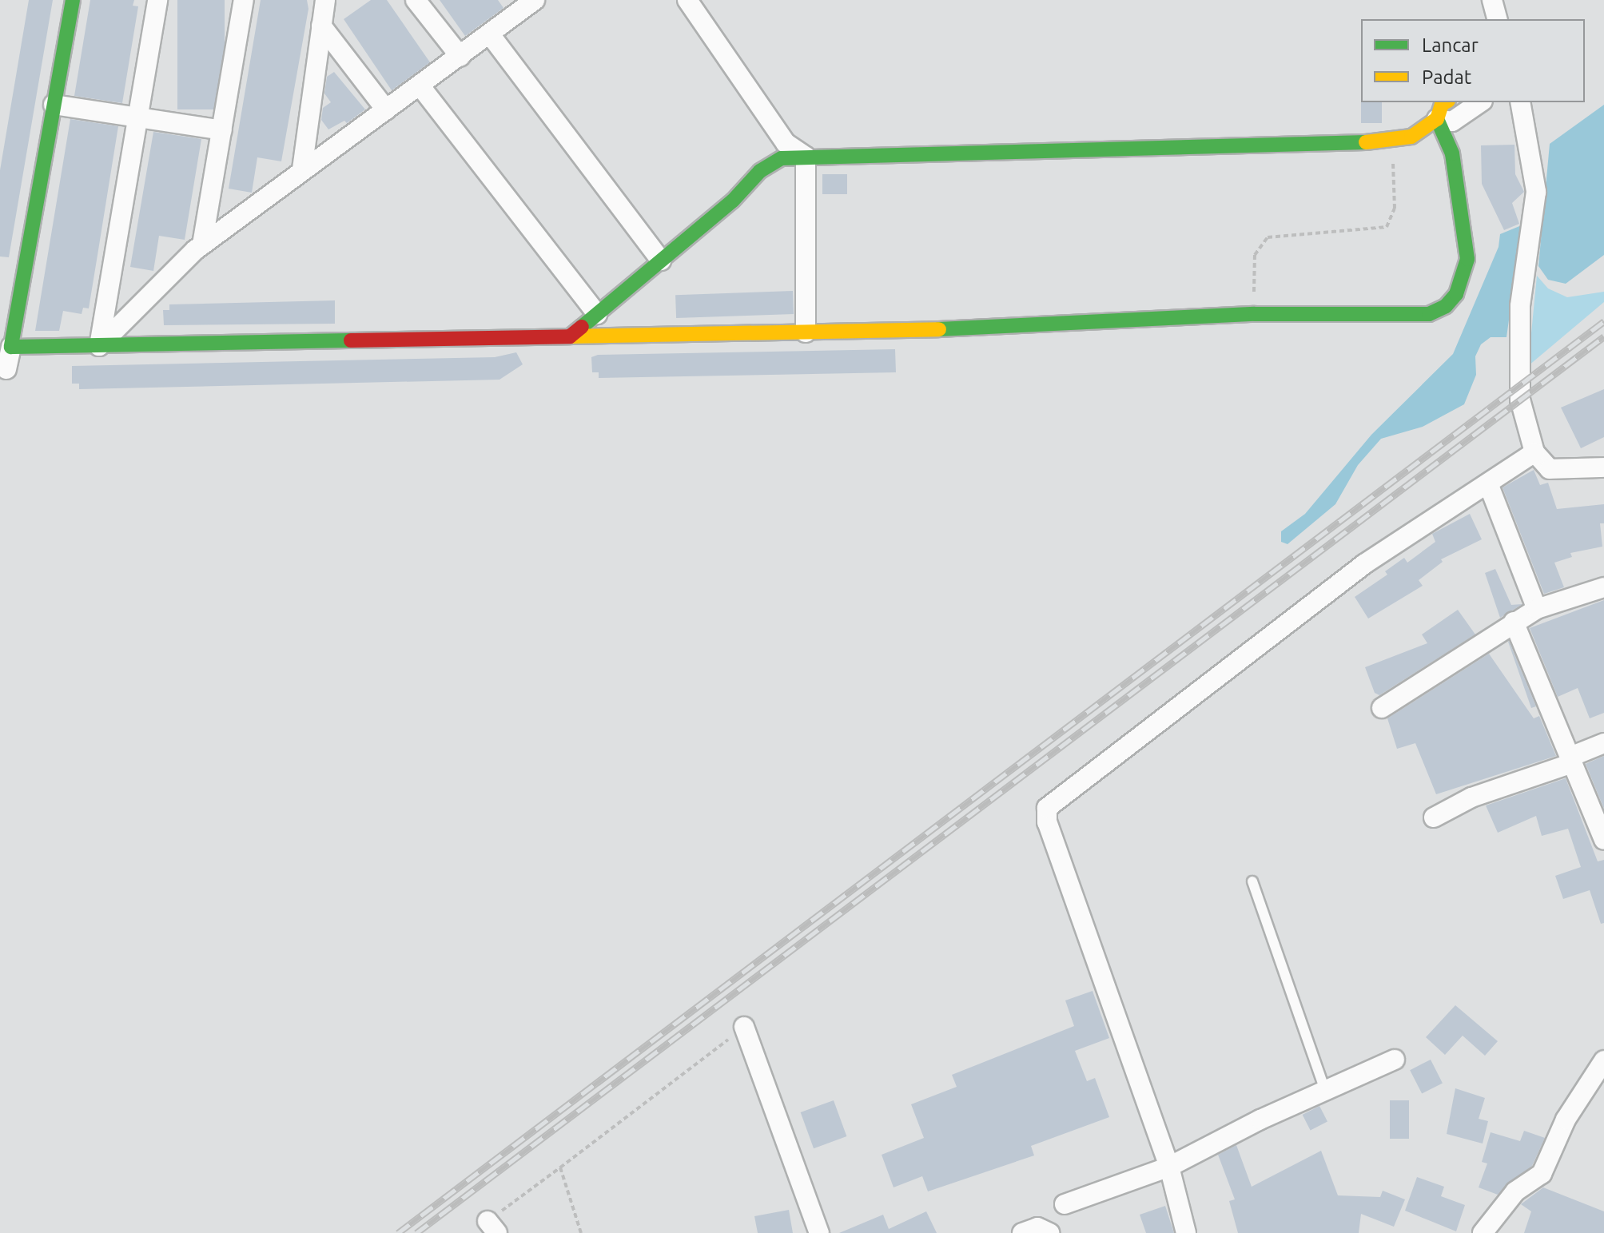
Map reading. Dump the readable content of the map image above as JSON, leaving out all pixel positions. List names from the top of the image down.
{
  "legend": ["Lancar", "Padat"]
}
